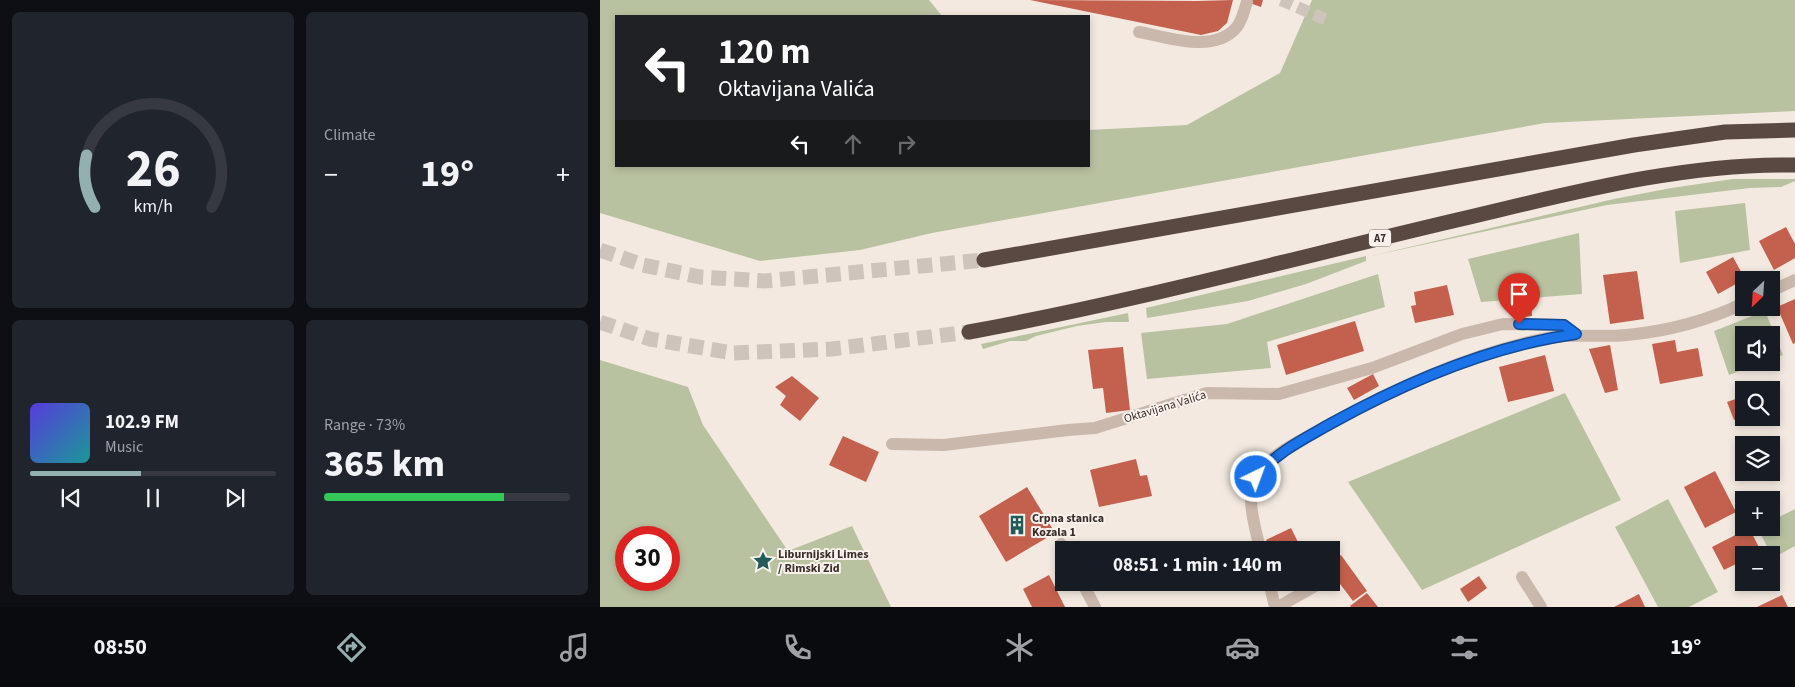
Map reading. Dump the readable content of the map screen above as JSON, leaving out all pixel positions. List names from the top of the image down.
{
  "streets": {
    "highway": ["A7"],
    "street": ["Oktavijana Valića"]
  },
  "places": {
    "building": ["Crpna stanica Kozala 1"],
    "place": ["Liburnijski Limes / Rimski Zid"]
  },
  "north": "bottom left",
  "page": {
    "tile": [
      "Climate",
      ["Range · 73%", "365 km"]
    ],
    "turn": ["120 m", "Oktavijana Valića"],
    "heat": ["−", "19°", "+"],
    "map_buttons": ["+", "−"],
    "song": ["102.9 FM", "Music"],
    "limit": "30",
    "trip": "08:51 · 1 min · 140 m",
    "tabs": ["08:50", "19°"],
    "gauge": ["26", "km/h"]
  }
}
